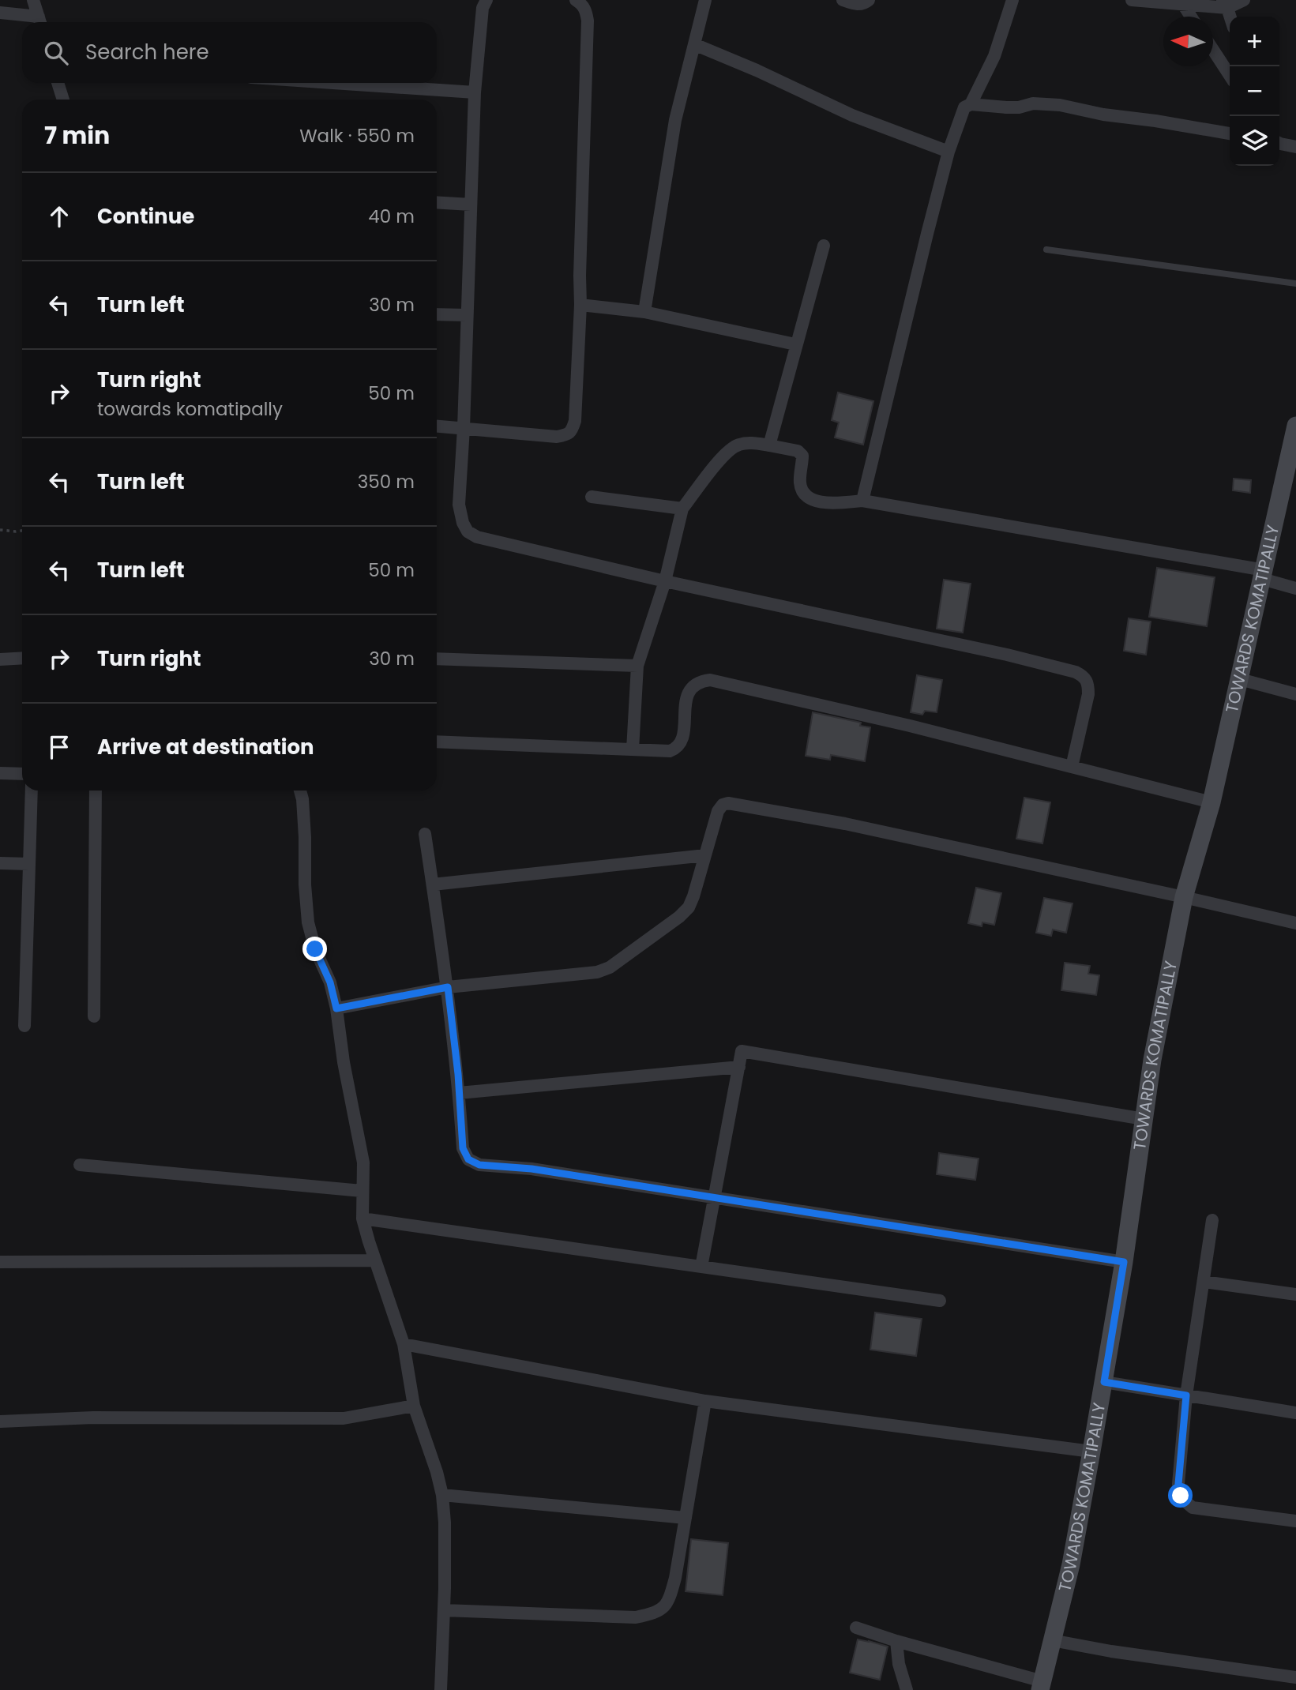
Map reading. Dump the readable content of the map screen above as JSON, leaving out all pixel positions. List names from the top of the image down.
{
  "streets": {
    "street": ["TOWARDS KOMATIPALLY"]
  },
  "north": "left",
  "page": {
    "map_buttons": ["+", "−"],
    "search": "Search here",
    "heading": ["7 min", "Walk · 550 m"],
    "list": [
      ["Continue", "40 m"],
      ["Turn left", "30 m"],
      ["Turn right", "towards komatipally", "50 m"],
      ["Turn left", "350 m"],
      ["Turn left", "50 m"],
      ["Turn right", "30 m"],
      "Arrive at destination"
    ]
  }
}
